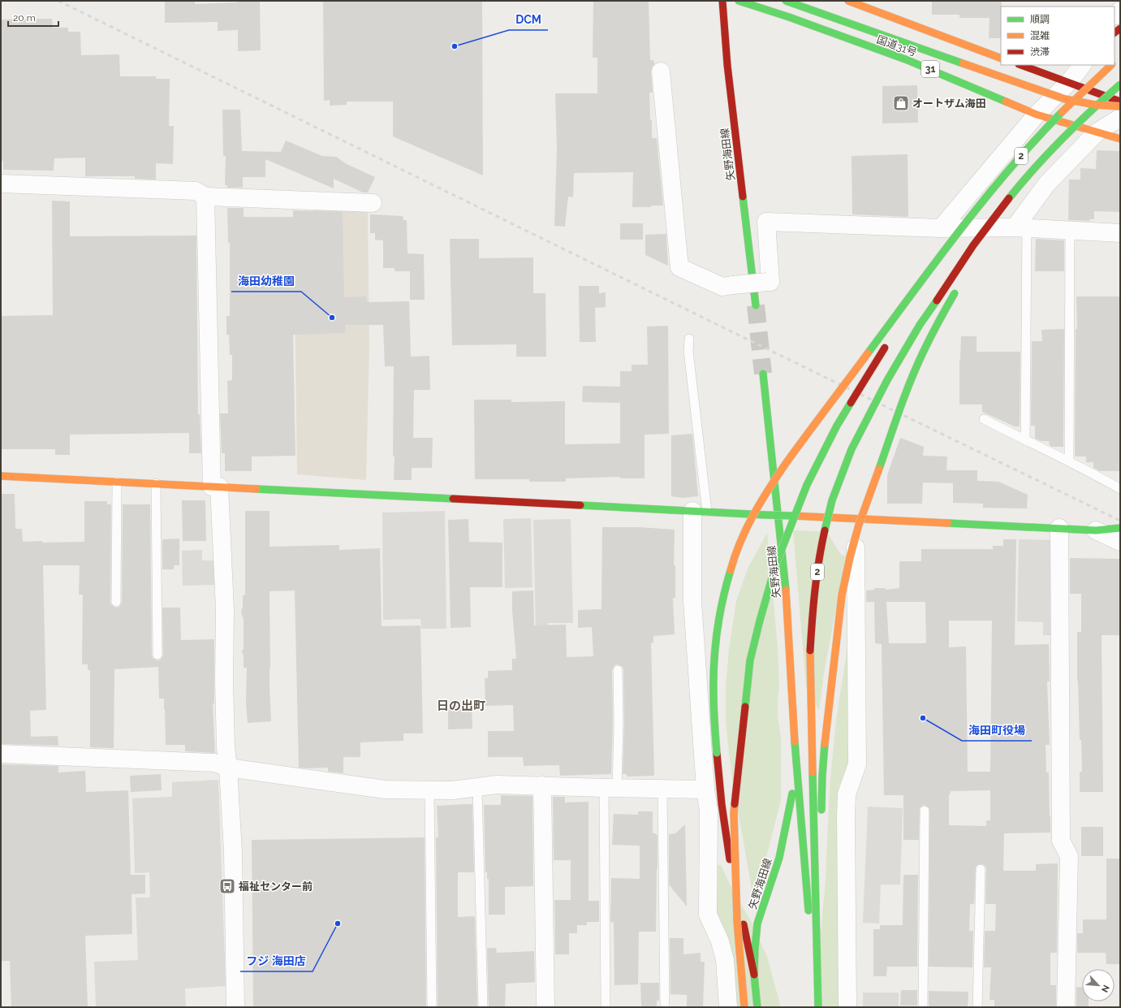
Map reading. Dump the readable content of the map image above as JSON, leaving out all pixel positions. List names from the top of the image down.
{
  "streets": {
    "main road": [
      "国道31号",
      "31",
      "矢野海田線",
      "2"
    ]
  },
  "districts": ["日の出町"],
  "places": {
    "other": [
      "DCM",
      "海田幼稚園",
      "海田町役場",
      "フジ 海田店"
    ],
    "shop": ["オートザム海田"],
    "bus stop": ["福祉センター前"]
  },
  "legend": ["順調", "混雑", "渋滞"],
  "scale_bar": "20 m",
  "north": "bottom right"
}
